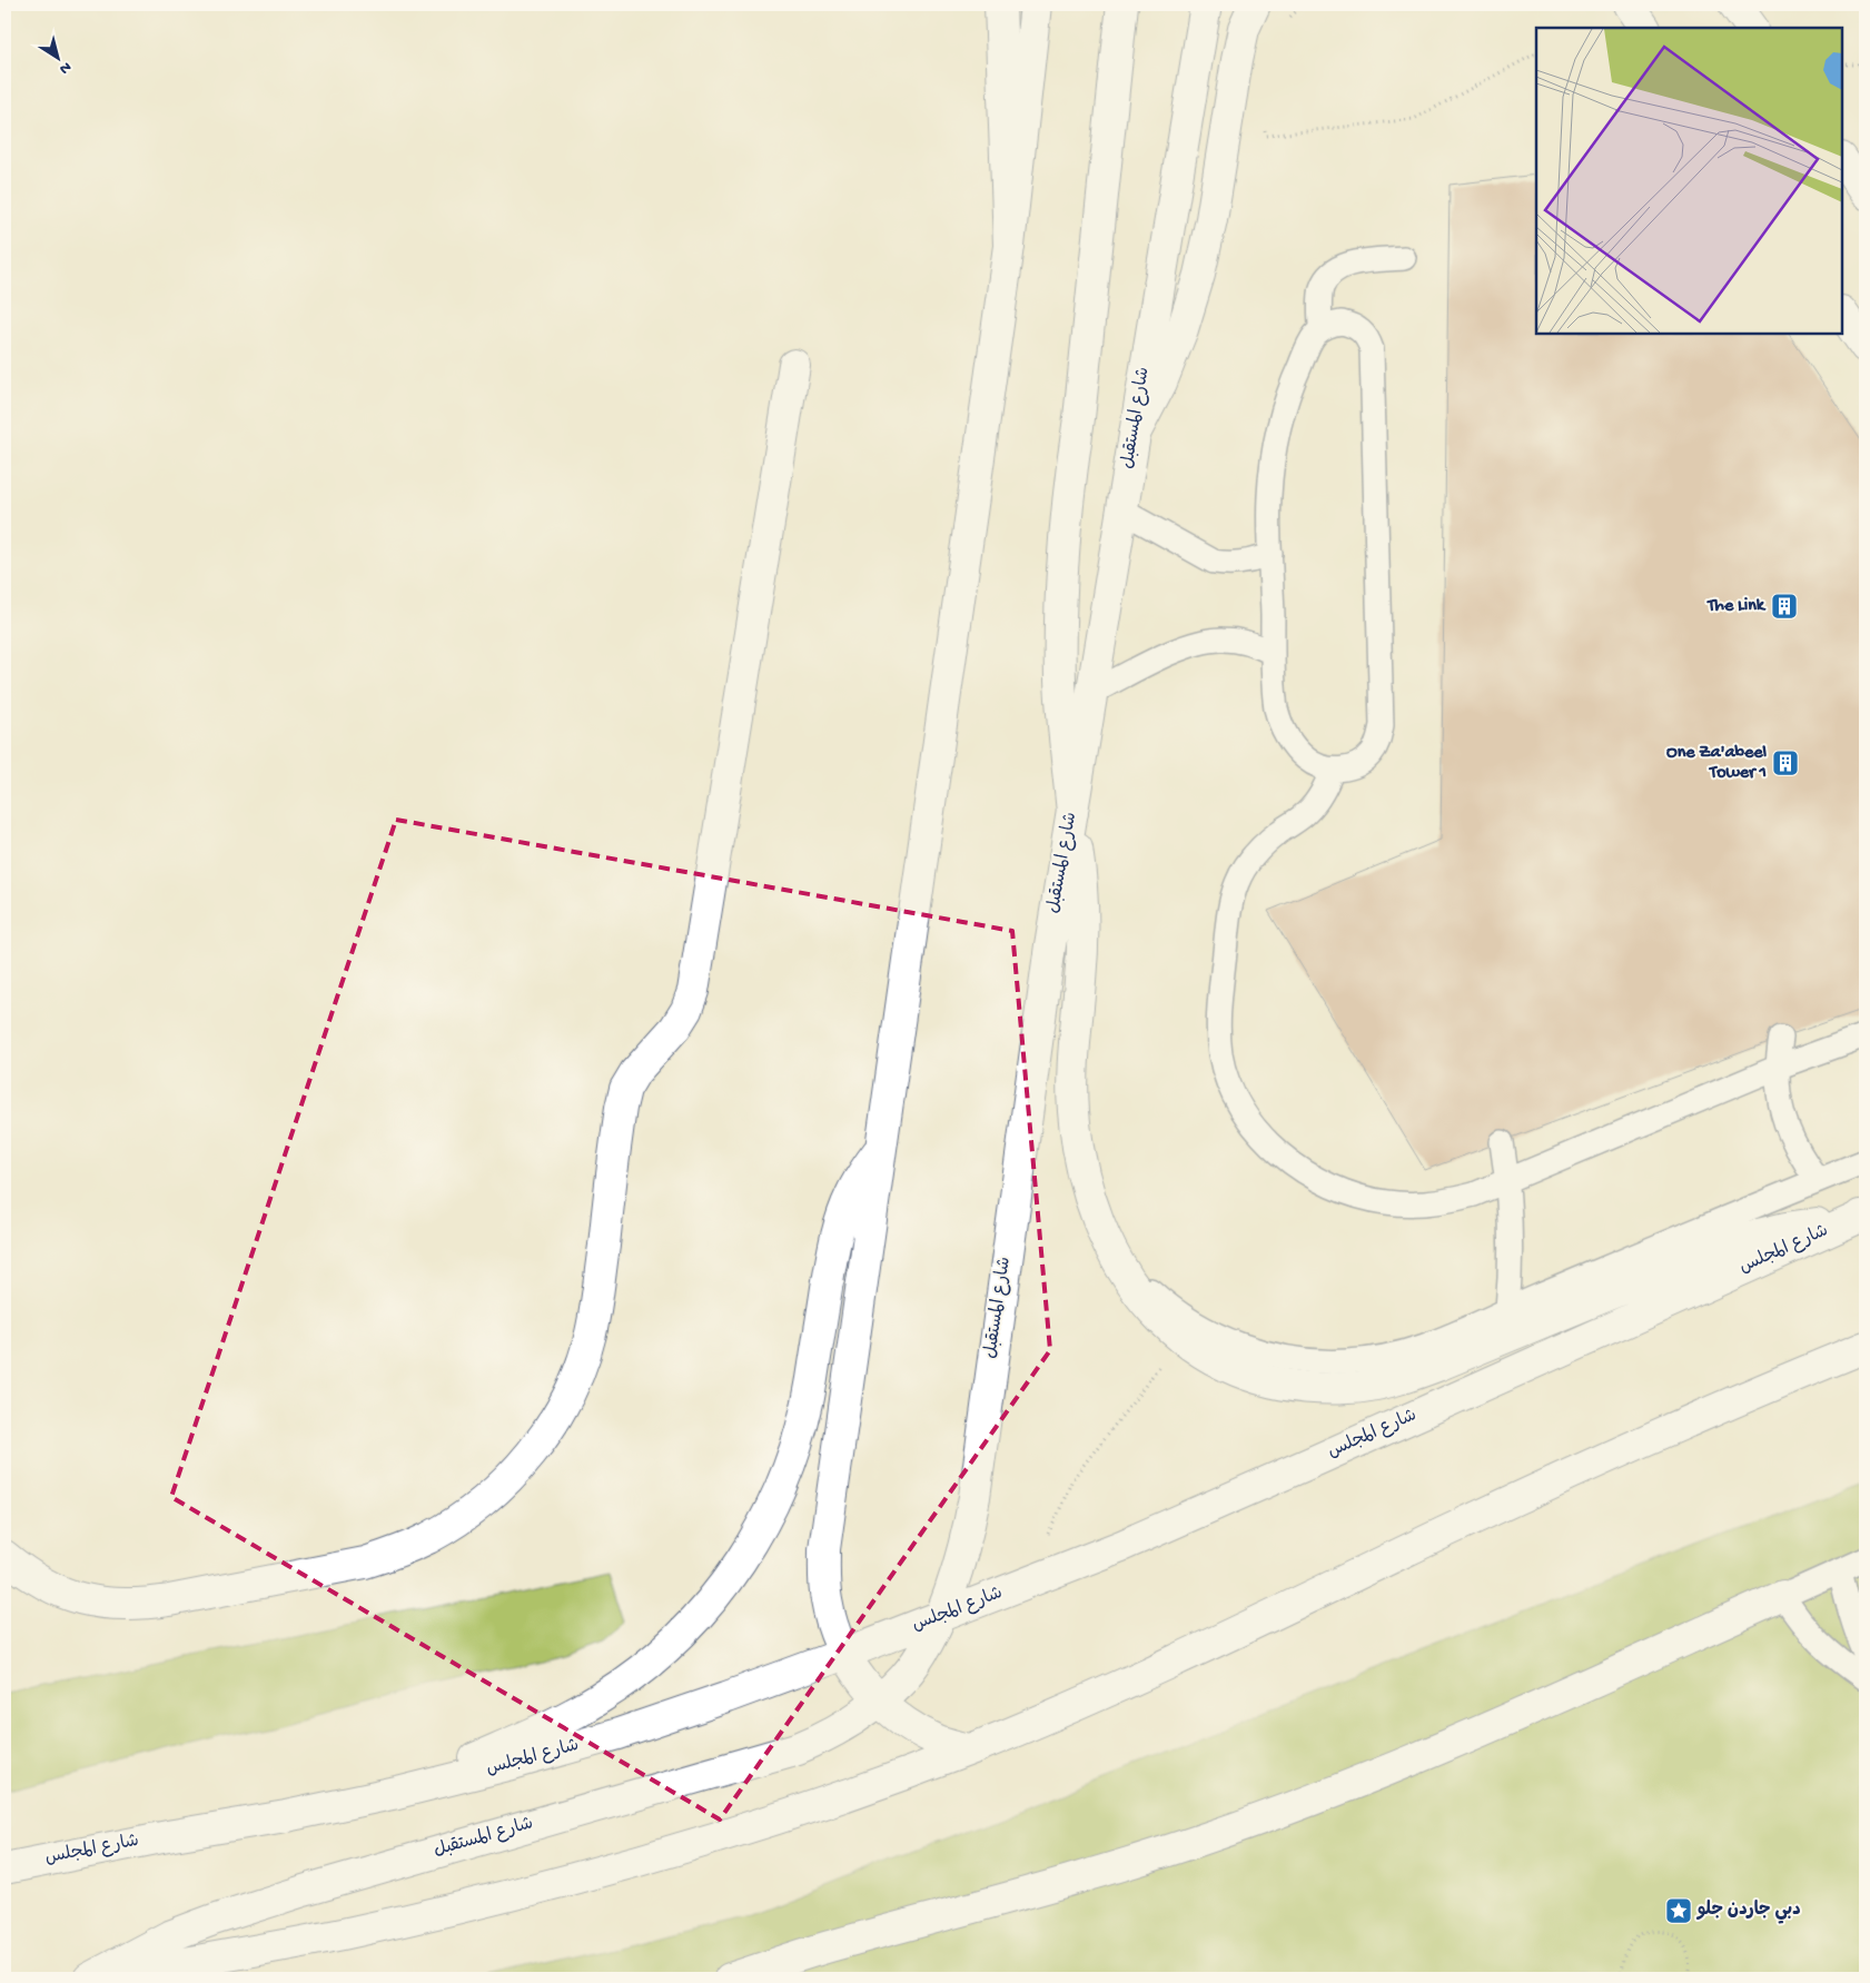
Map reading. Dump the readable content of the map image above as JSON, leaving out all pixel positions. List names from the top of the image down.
{
  "streets": {
    "main road": ["شارع المستقبل", "شارع المجلس"]
  },
  "crossings": [
    ["شارع المستقبل", "شارع المجلس"]
  ],
  "places": {
    "building": ["The Link", "One Za'abeel Tower 1"],
    "place": ["دبي جاردن جلو"]
  },
  "north": "bottom right"
}
